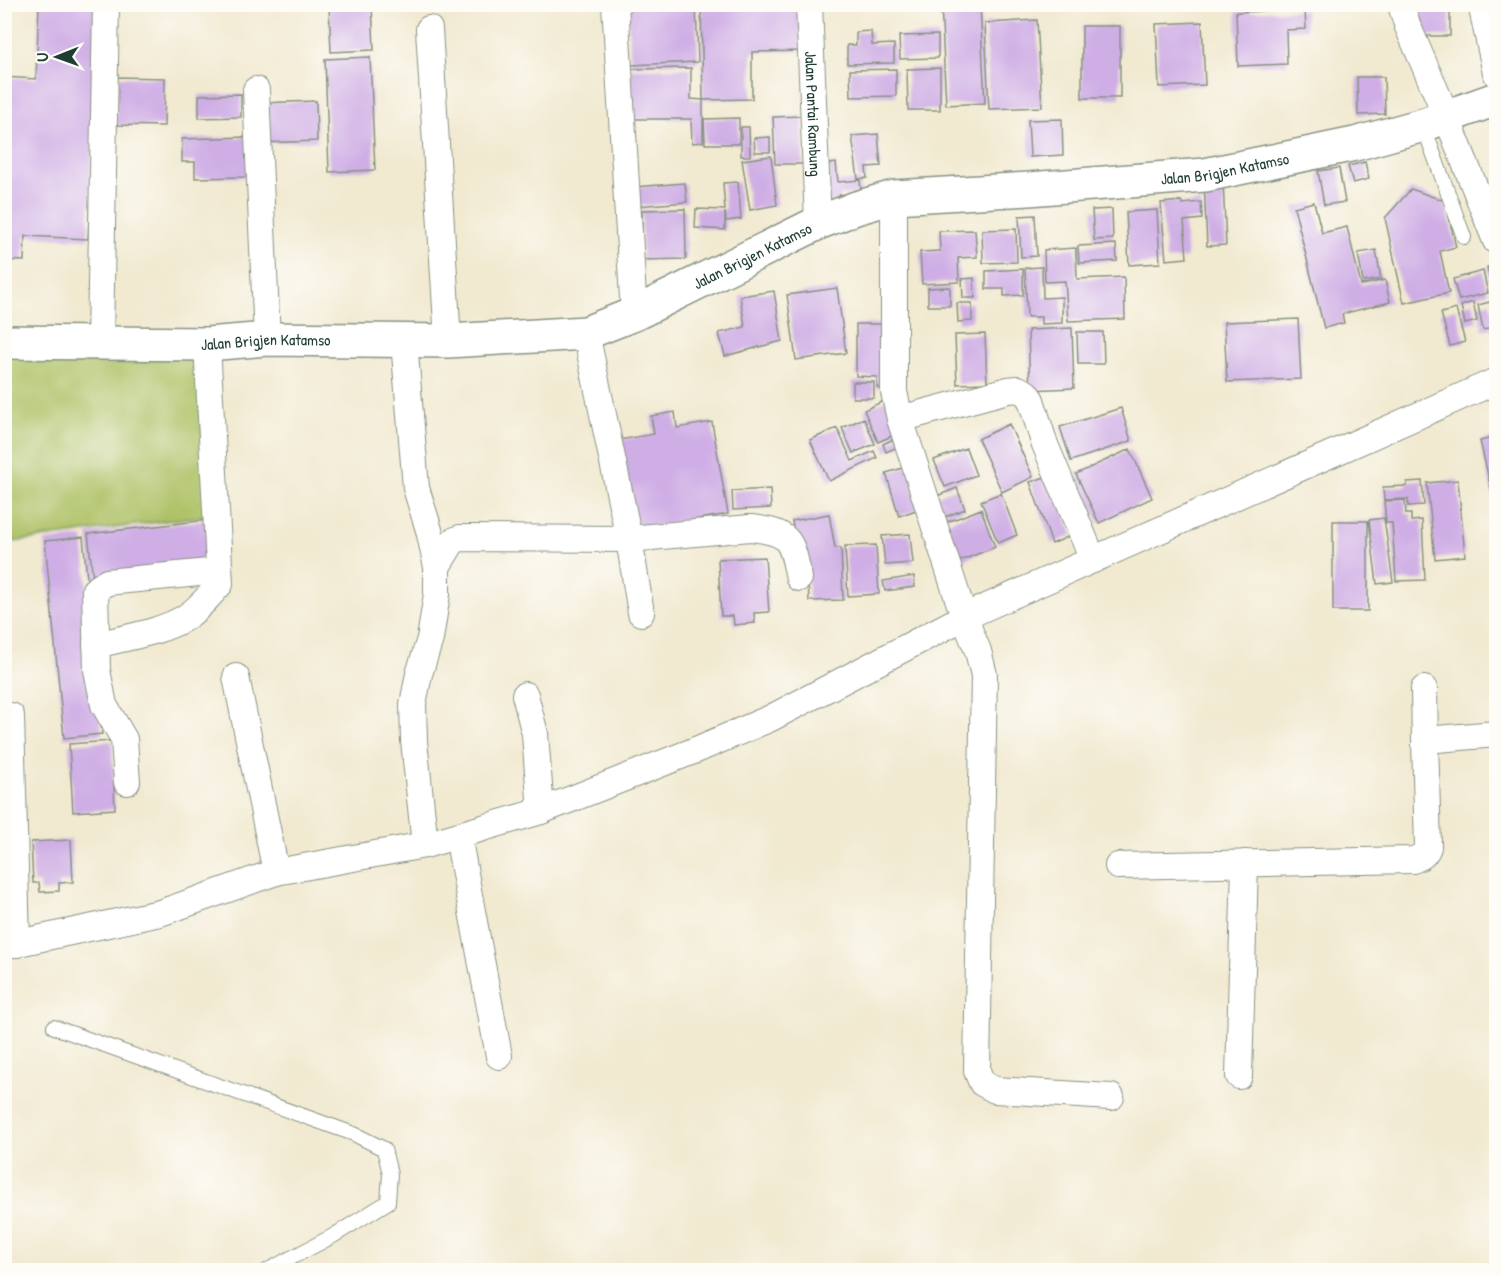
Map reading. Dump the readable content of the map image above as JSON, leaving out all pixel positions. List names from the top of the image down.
{
  "streets": {
    "main road": ["Jalan Brigjen Katamso"],
    "street": ["Jalan Pantai Rambung"]
  },
  "crossings": [
    ["Jalan Pantai Rambung", "Jalan Brigjen Katamso"]
  ],
  "north": "left"
}
